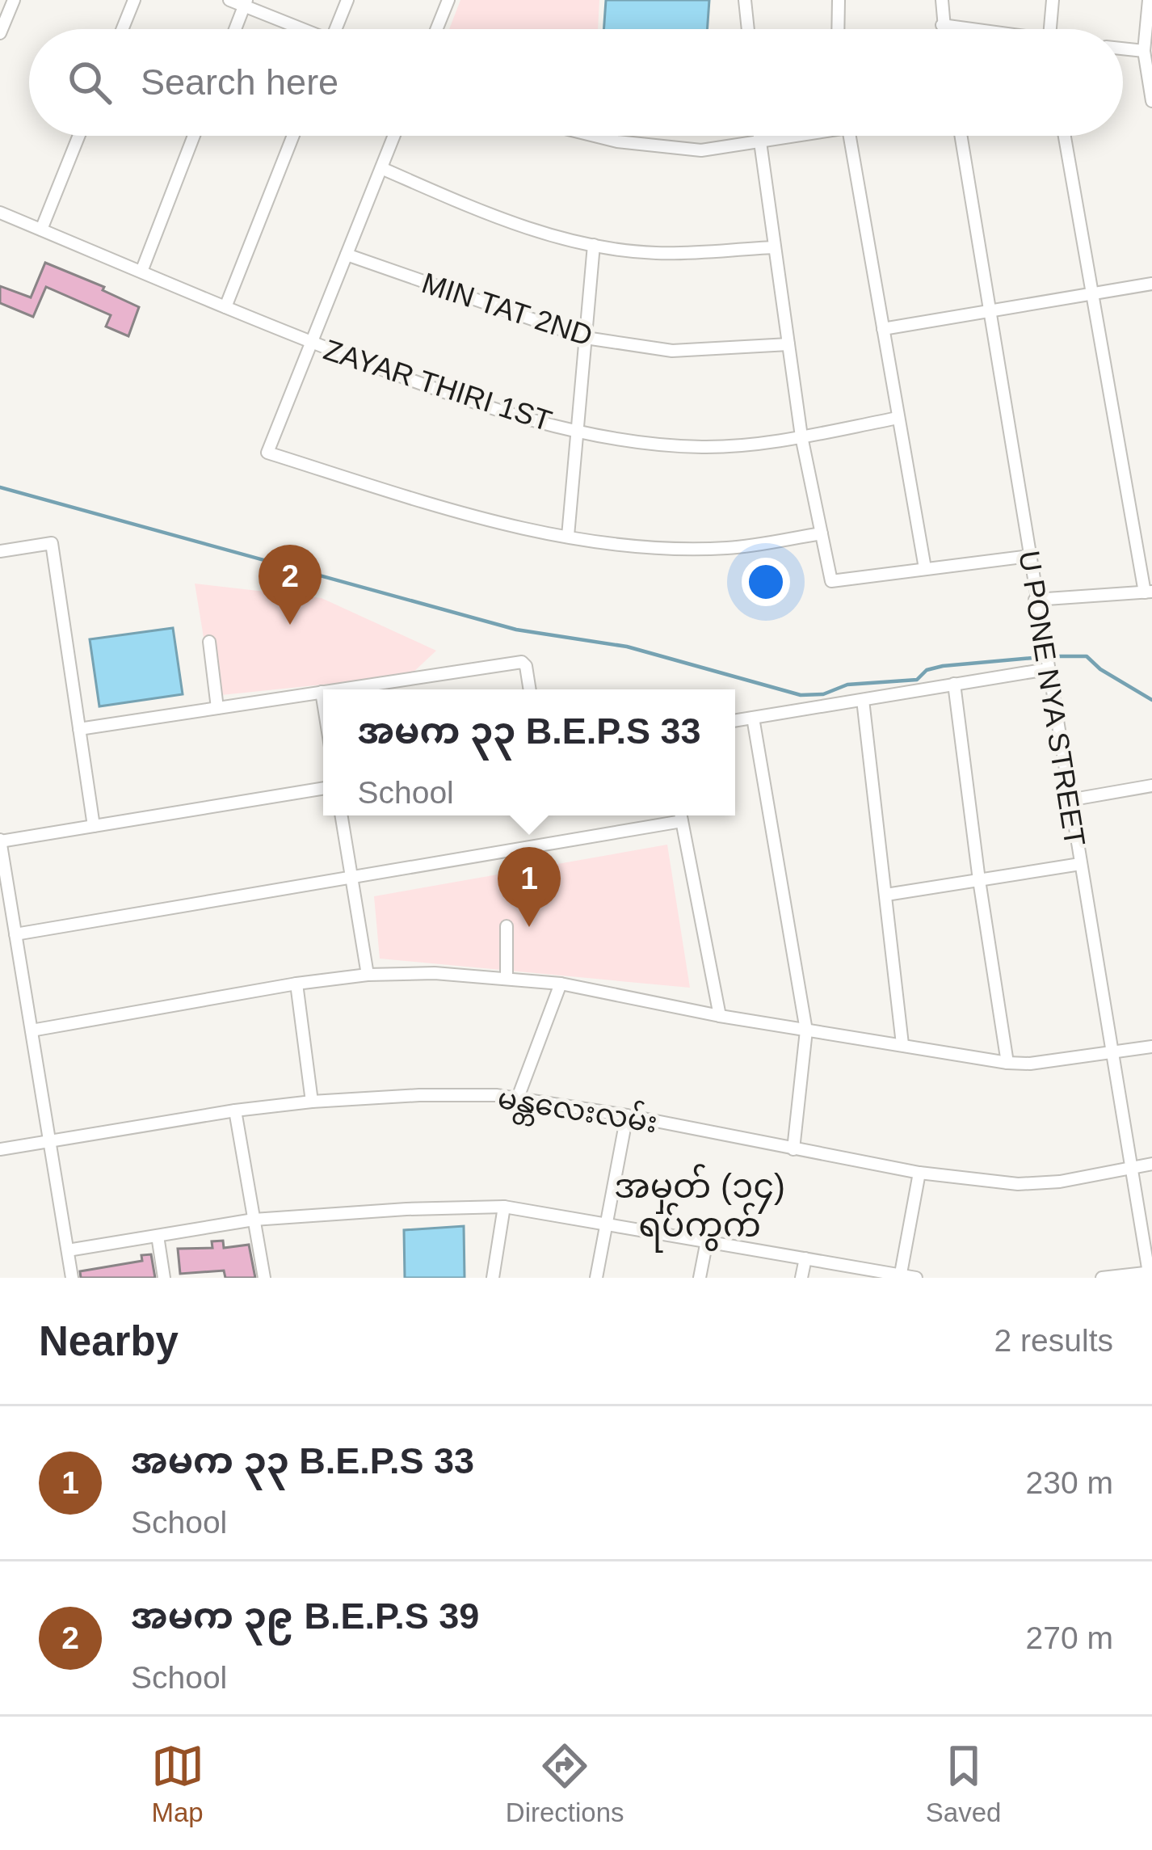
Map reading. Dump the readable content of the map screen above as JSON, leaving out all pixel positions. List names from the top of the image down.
{
  "streets": {
    "street": [
      "MIN TAT 2ND",
      "ZAYAR THIRI 1ST",
      "U PONE NYA STREET",
      "မန္တလေးလမ်း"
    ]
  },
  "crossings": [
    ["U PONE NYA STREET", "မန္တလေးလမ်း"]
  ],
  "districts": ["အမှတ် (၁၄) ရပ်ကွက်"],
  "page": {
    "search": "Search here",
    "pins": ["2", "1"],
    "popup": ["အမက ၃၃ B.E.P.S 33", "School"],
    "heading": ["Nearby", "2 results"],
    "list": [
      {
        "mark": "1",
        "name": "အမက ၃၃ B.E.P.S 33",
        "note": "School",
        "value": "230 m"
      },
      {
        "mark": "2",
        "name": "အမက ၃၉ B.E.P.S 39",
        "note": "School",
        "value": "270 m"
      }
    ],
    "nav": ["Map", "Directions", "Saved"]
  }
}
